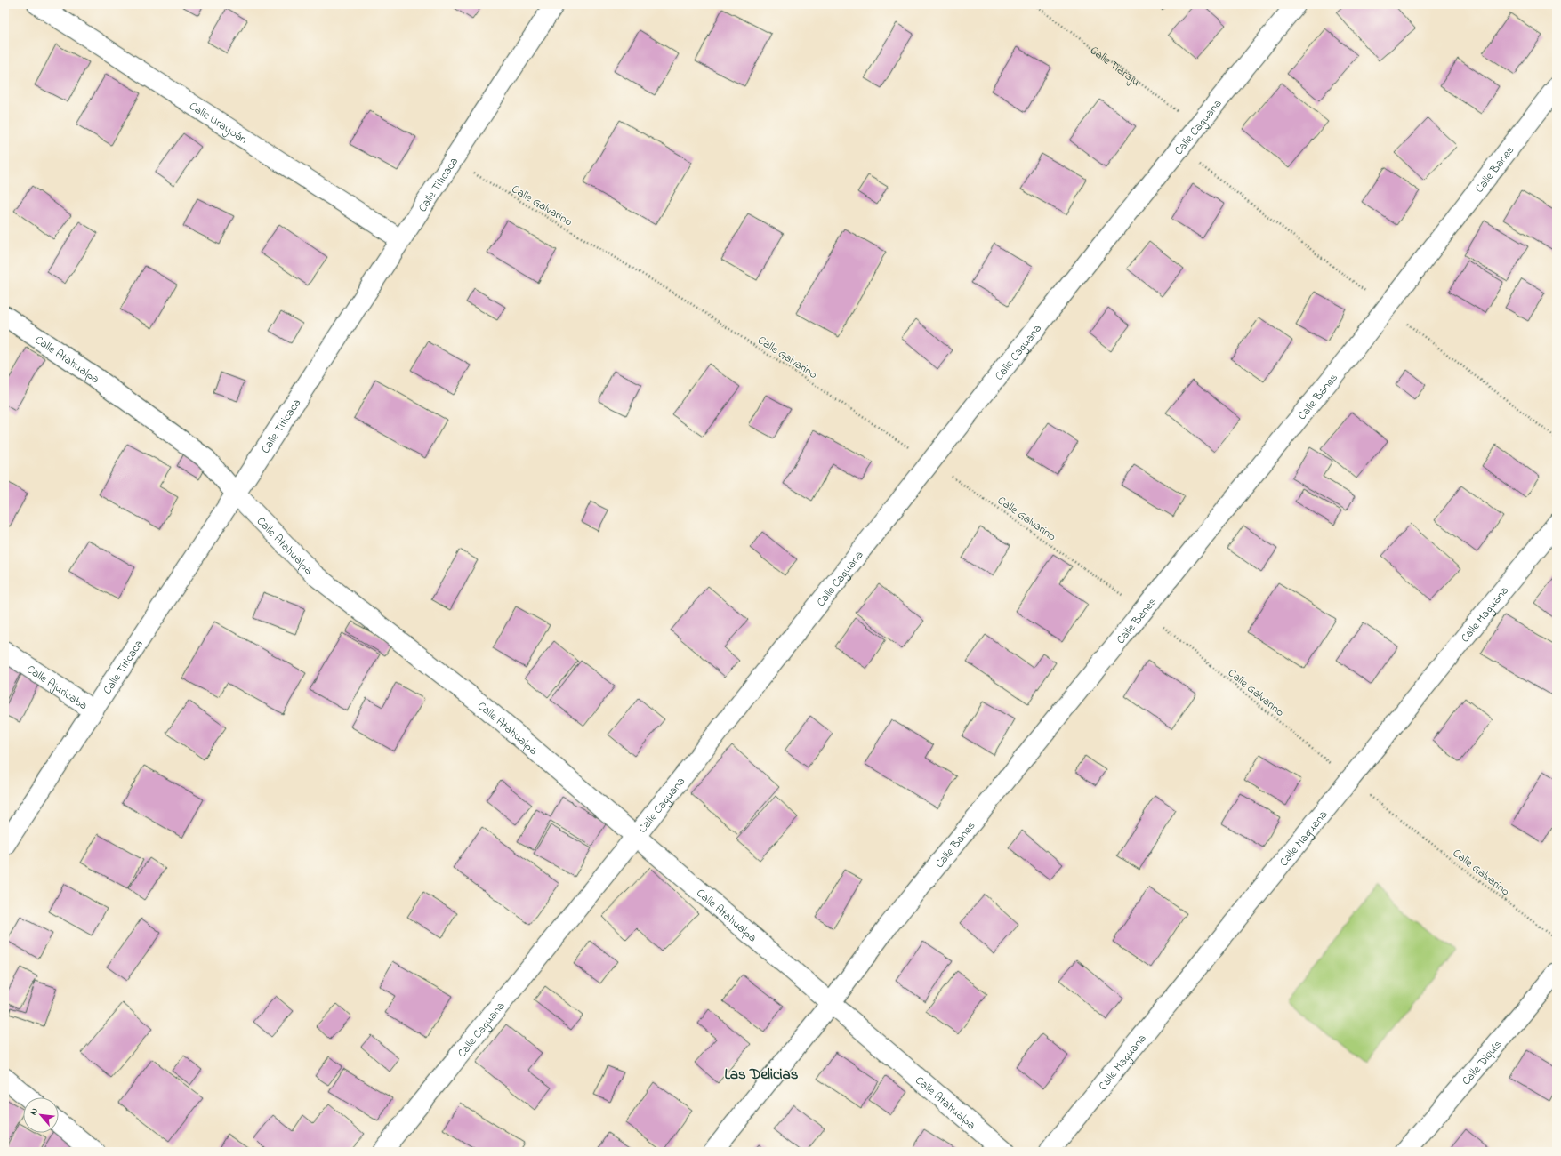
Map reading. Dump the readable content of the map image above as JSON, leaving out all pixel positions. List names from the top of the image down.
{
  "streets": {
    "street": [
      "Calle Urayoán",
      "Calle Caguana",
      "Calle Banes",
      "Calle Titicaca",
      "Calle Atahualpa",
      "Calle Maguana",
      "Calle Ajuricaba",
      "Calle Diquís"
    ],
    "path": ["Calle Tiaraju", "Calle Galvarino"]
  },
  "crossings": [
    ["Calle Tiaraju", "Calle Caguana"],
    ["Calle Urayoán", "Calle Titicaca"],
    ["Calle Caguana", "Calle Galvarino"],
    ["Calle Caguana", "Calle Atahualpa"],
    ["Calle Banes", "Calle Galvarino"],
    ["Calle Banes", "Calle Atahualpa"],
    ["Calle Titicaca", "Calle Galvarino"],
    ["Calle Titicaca", "Calle Atahualpa"],
    ["Calle Titicaca", "Calle Ajuricaba"],
    ["Calle Galvarino", "Calle Maguana"]
  ],
  "districts": ["Las Delicias"],
  "north": "top left"
}
